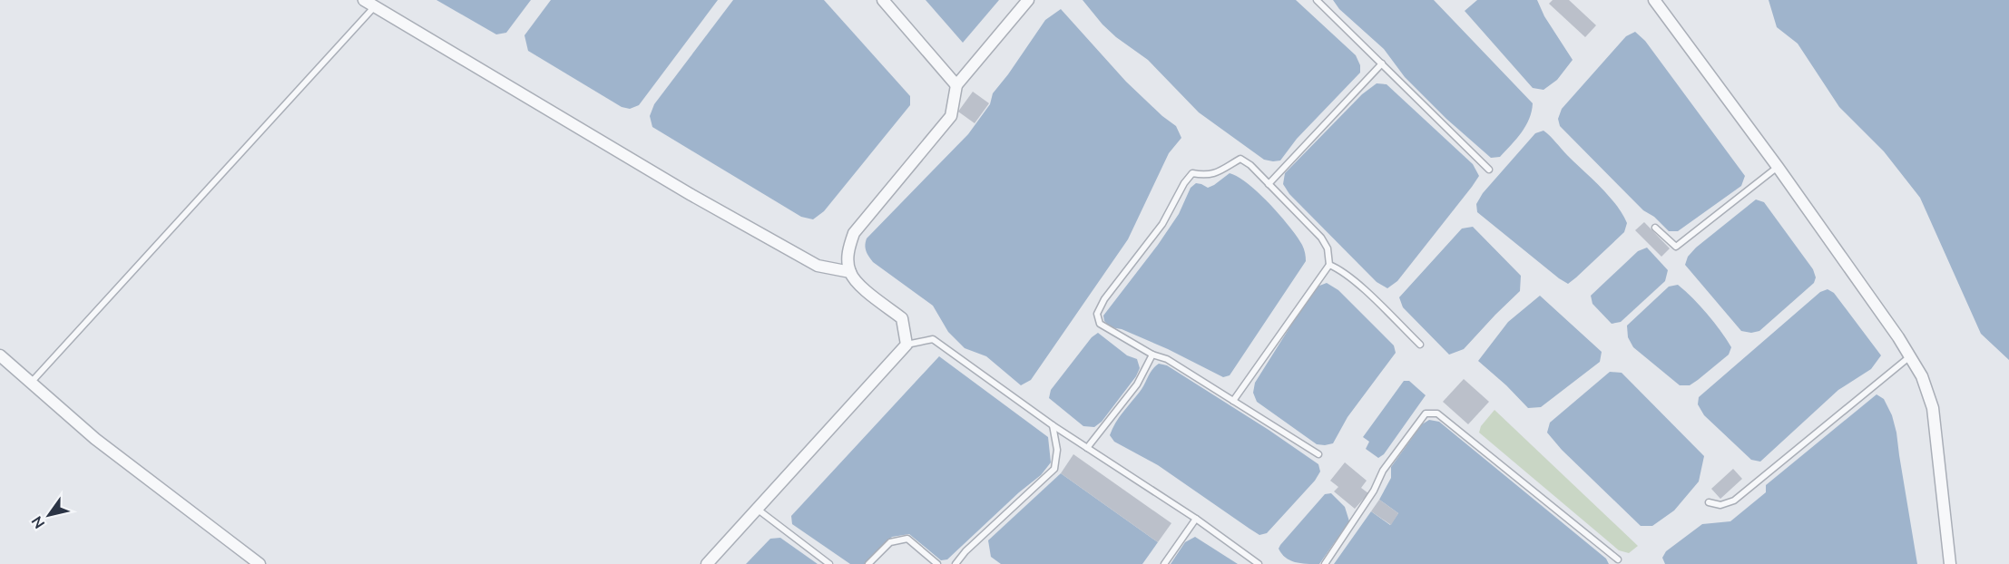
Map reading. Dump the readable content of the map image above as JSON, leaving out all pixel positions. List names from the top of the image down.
{
  "north": "bottom left"
}
